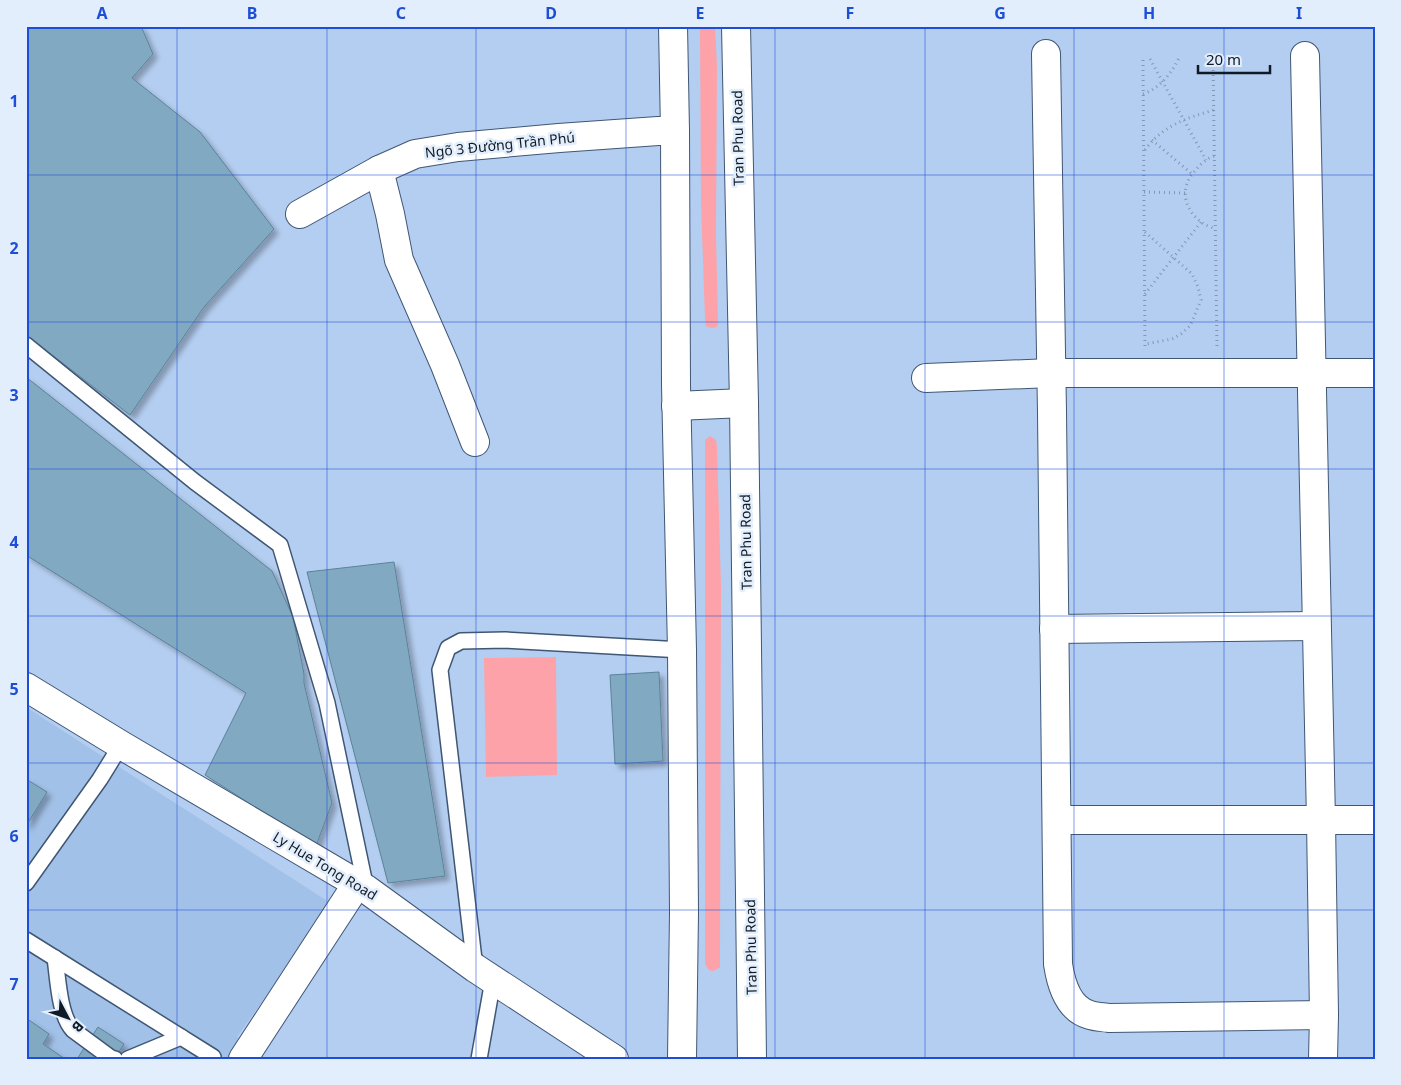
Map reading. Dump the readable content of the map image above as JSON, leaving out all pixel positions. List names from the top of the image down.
{
  "streets": {
    "street": ["Tran Phu Road", "Ngõ 3 Đường Trần Phú", "Ly Hue Tong Road"]
  },
  "scale_bar": "20 m",
  "north": "bottom right",
  "grid": {
    "columns": [
      "A",
      "B",
      "C",
      "D",
      "E",
      "F",
      "G",
      "H",
      "I"
    ],
    "rows": [
      "1",
      "2",
      "3",
      "4",
      "5",
      "6",
      "7"
    ]
  }
}
